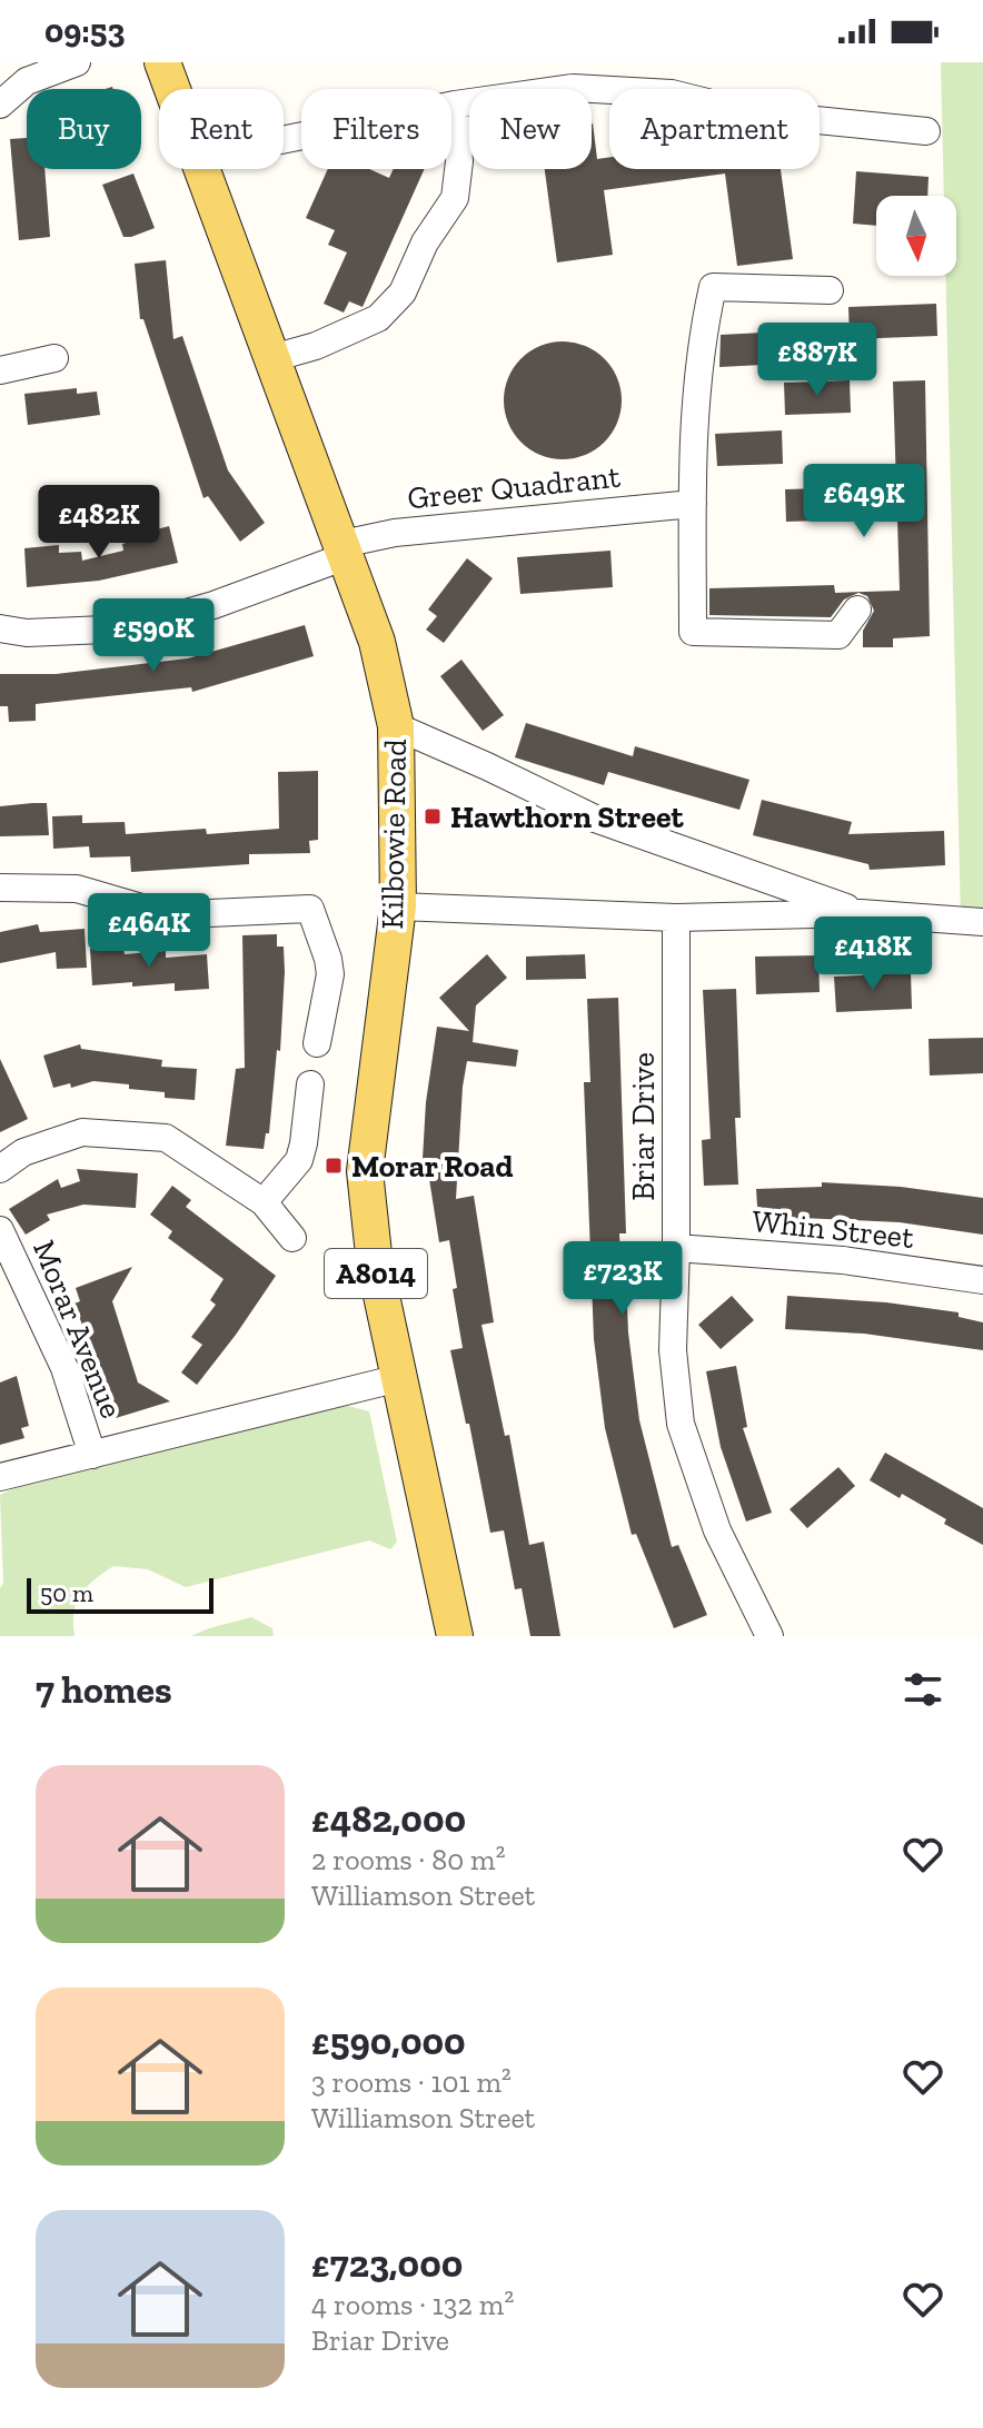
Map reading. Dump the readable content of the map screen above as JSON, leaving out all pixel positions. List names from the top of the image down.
{
  "streets": {
    "main road": ["Kilbowie Road", "A8014"],
    "street": [
      "Greer Quadrant",
      "Briar Drive",
      "Whin Street",
      "Morar Avenue"
    ]
  },
  "crossings": [
    ["Greer Quadrant", "Kilbowie Road"],
    ["Briar Drive", "Whin Street"]
  ],
  "places": {
    "transit": ["Hawthorn Street", "Morar Road"]
  },
  "scale_bar": "50 m",
  "north": "bottom",
  "page": {
    "status": "09:53",
    "chip": [
      "Buy",
      "Rent",
      "Filters",
      "New",
      "Apartment"
    ],
    "price": [
      "£887K",
      "£649K",
      "£482K",
      "£590K",
      "£464K",
      "£418K",
      "£723K"
    ],
    "scale": "50 m",
    "heading": "7 homes",
    "list": [
      {
        "name": "£482,000",
        "note": "2 rooms · 80 m² · Williamson Street"
      },
      {
        "name": "£590,000",
        "note": "3 rooms · 101 m² · Williamson Street"
      },
      {
        "name": "£723,000",
        "note": "4 rooms · 132 m² · Briar Drive"
      }
    ]
  }
}
